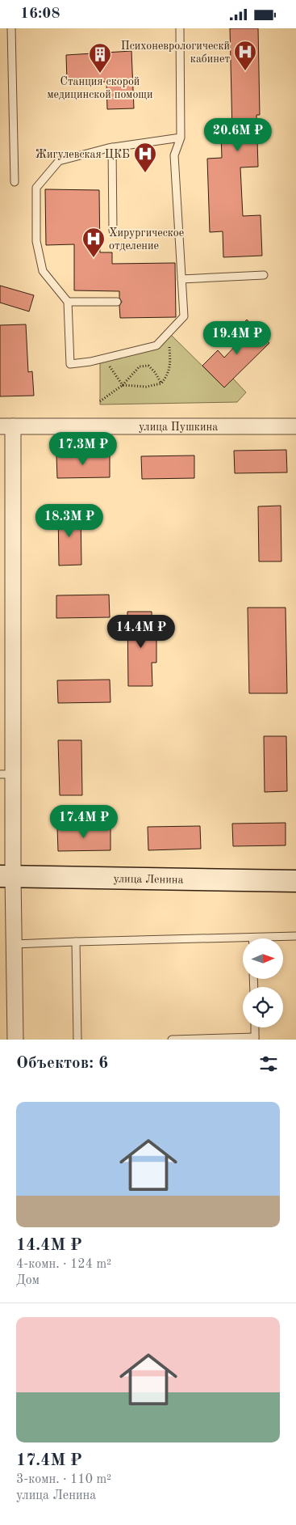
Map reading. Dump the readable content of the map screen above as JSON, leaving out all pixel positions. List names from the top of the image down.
{
  "streets": {
    "street": ["улица Пушкина", "улица Ленина"]
  },
  "places": {
    "hospital": ["Психоневрологическй кабинет", "Жигулевская ЦКБ", "Хирургическое отделение"],
    "building": ["Станция скорой медицинской помощи"]
  },
  "north": "right",
  "page": {
    "status": "16:08",
    "price": [
      "20.6M ₽",
      "19.4M ₽",
      "17.3M ₽",
      "18.3M ₽",
      "14.4M ₽",
      "17.4M ₽"
    ],
    "heading": "Объектов: 6",
    "list": [
      {
        "name": "14.4M ₽",
        "note": "4-комн. · 124 m² · Дом"
      },
      {
        "name": "17.4M ₽",
        "note": "3-комн. · 110 m² · улица Ленина"
      }
    ]
  }
}
